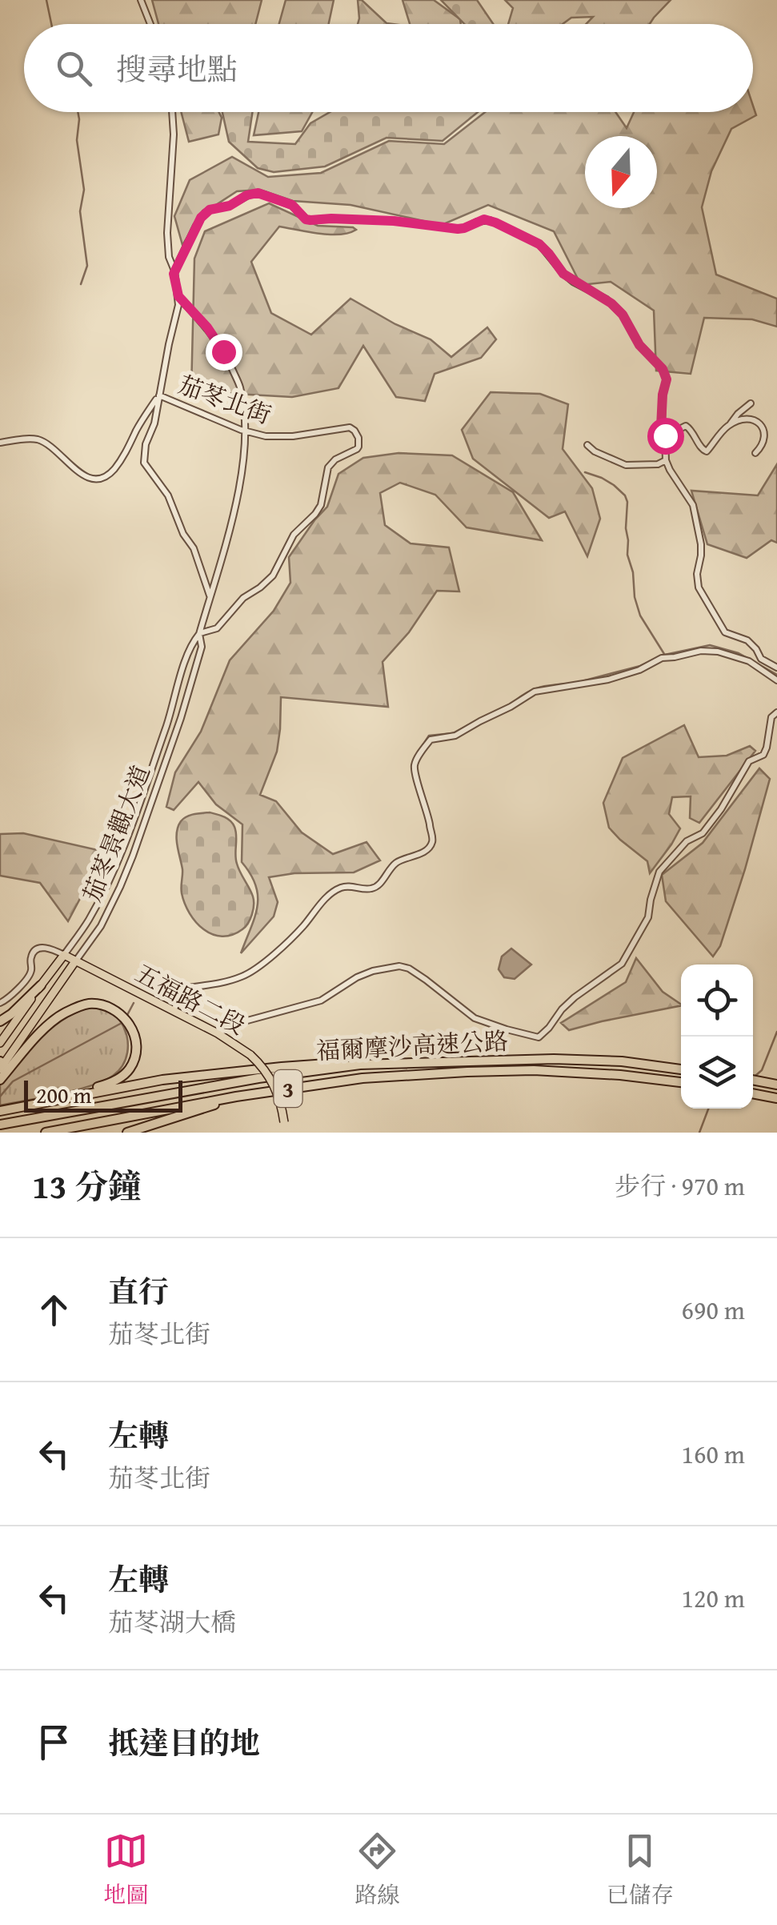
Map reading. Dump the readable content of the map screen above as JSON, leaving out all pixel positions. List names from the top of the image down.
{
  "streets": {
    "highway": ["福爾摩沙高速公路", "3"],
    "main road": ["茄苳景觀大道", "五福路二段"],
    "street": ["茄苳北街"]
  },
  "crossings": [
    ["茄苳北街", "茄苳景觀大道"],
    ["茄苳景觀大道", "五福路二段"]
  ],
  "scale_bar": "200 m",
  "north": "bottom",
  "page": {
    "search": "搜尋地點",
    "scale": "200 m",
    "heading": ["13 分鐘", "步行 · 970 m"],
    "list": [
      ["直行", "茄苳北街", "690 m"],
      ["左轉", "茄苳北街", "160 m"],
      ["左轉", "茄苳湖大橋", "120 m"],
      "抵達目的地"
    ],
    "nav": ["地圖", "路線", "已儲存"]
  }
}
